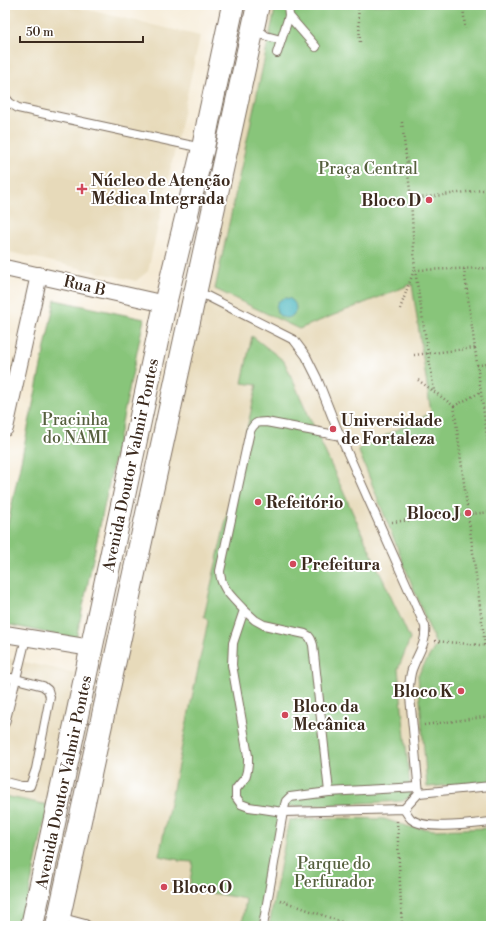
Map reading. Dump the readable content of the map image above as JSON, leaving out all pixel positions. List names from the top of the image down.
{
  "streets": {
    "street": ["Rua B", "Avenida Doutor Valmir Pontes"]
  },
  "crossings": [
    ["Rua B", "Avenida Doutor Valmir Pontes"]
  ],
  "parks": ["Praça Central", "Pracinha do NAMI", "Parque do Perfurador"],
  "places": {
    "health": ["Núcleo de Atenção Médica Integrada"],
    "other": [
      "Bloco D",
      "Universidade de Fortaleza",
      "Refeitório",
      "Bloco J",
      "Prefeitura",
      "Bloco K",
      "Bloco da Mecânica",
      "Bloco O"
    ]
  },
  "scale_bar": "50 m"
}
